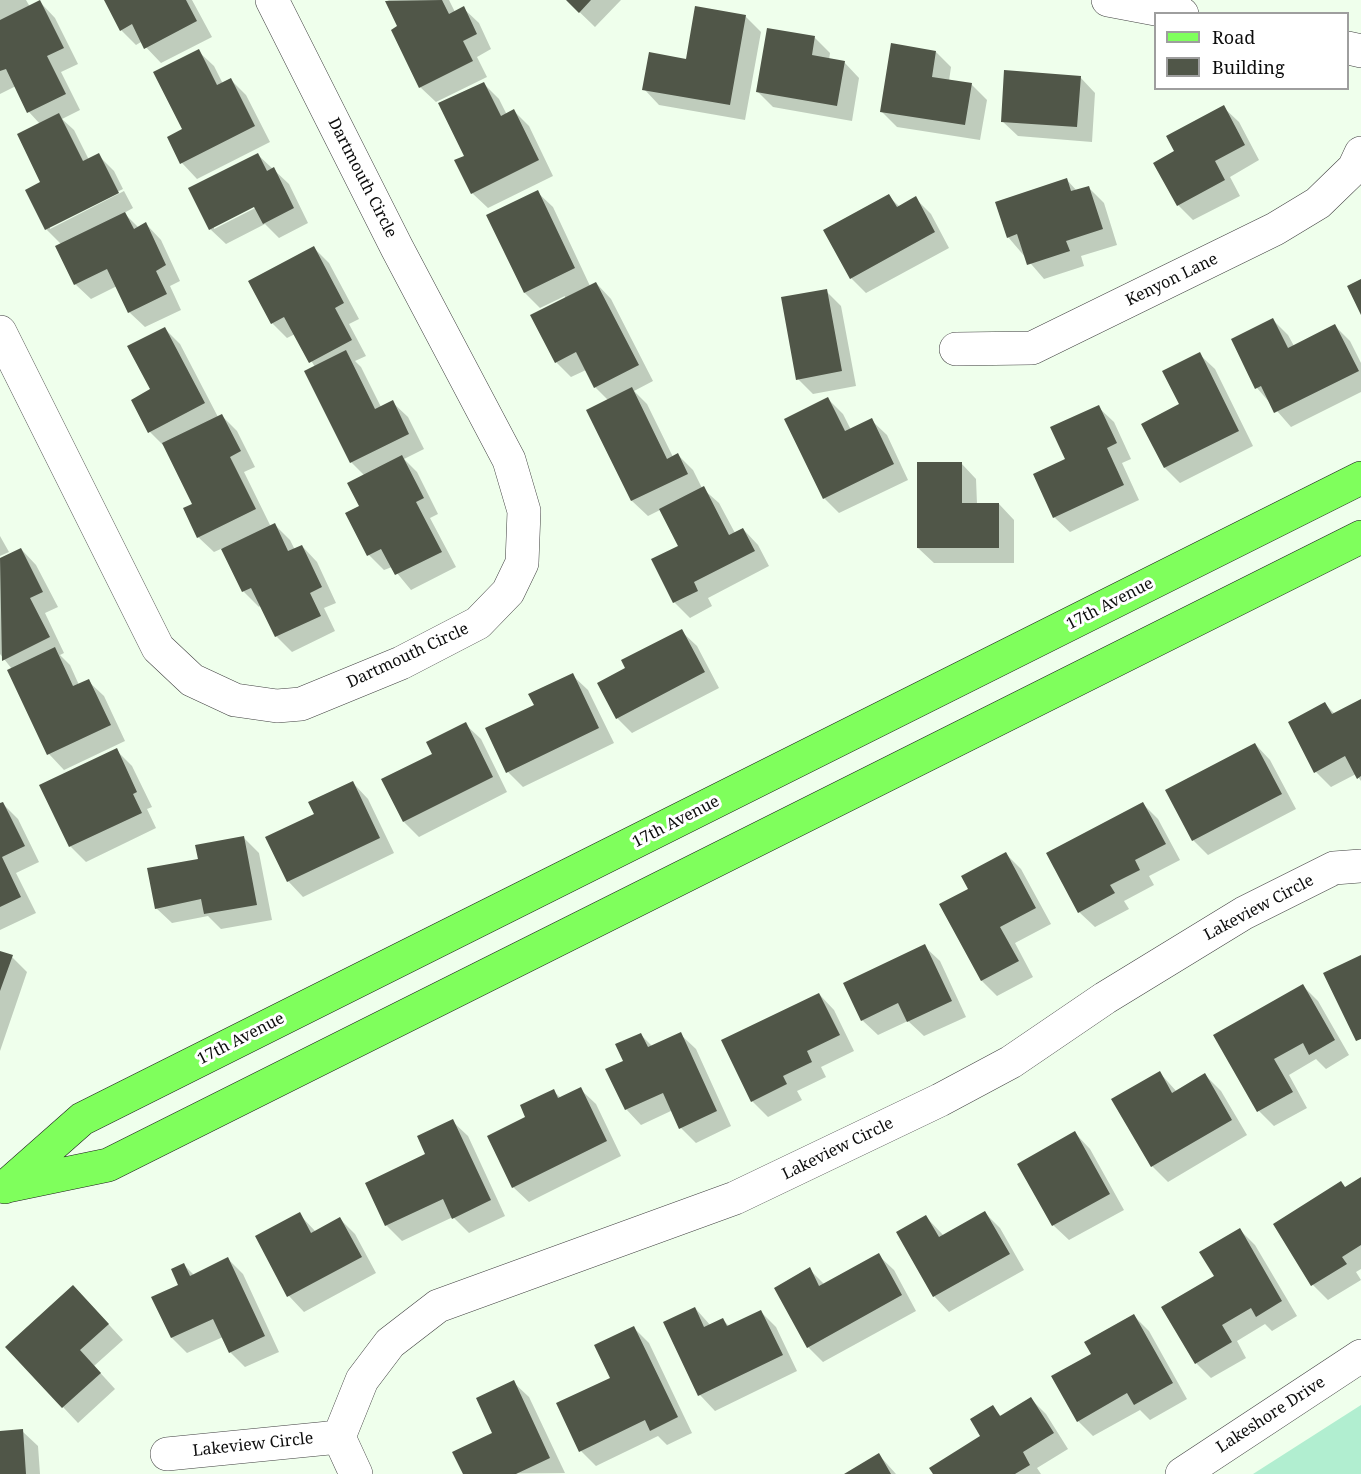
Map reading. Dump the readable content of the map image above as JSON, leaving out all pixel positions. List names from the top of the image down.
{
  "streets": {
    "main road": ["17th Avenue"],
    "street": [
      "Dartmouth Circle",
      "Kenyon Lane",
      "Lakeview Circle",
      "Lakeshore Drive"
    ]
  },
  "legend": ["Road", "Building"]
}
